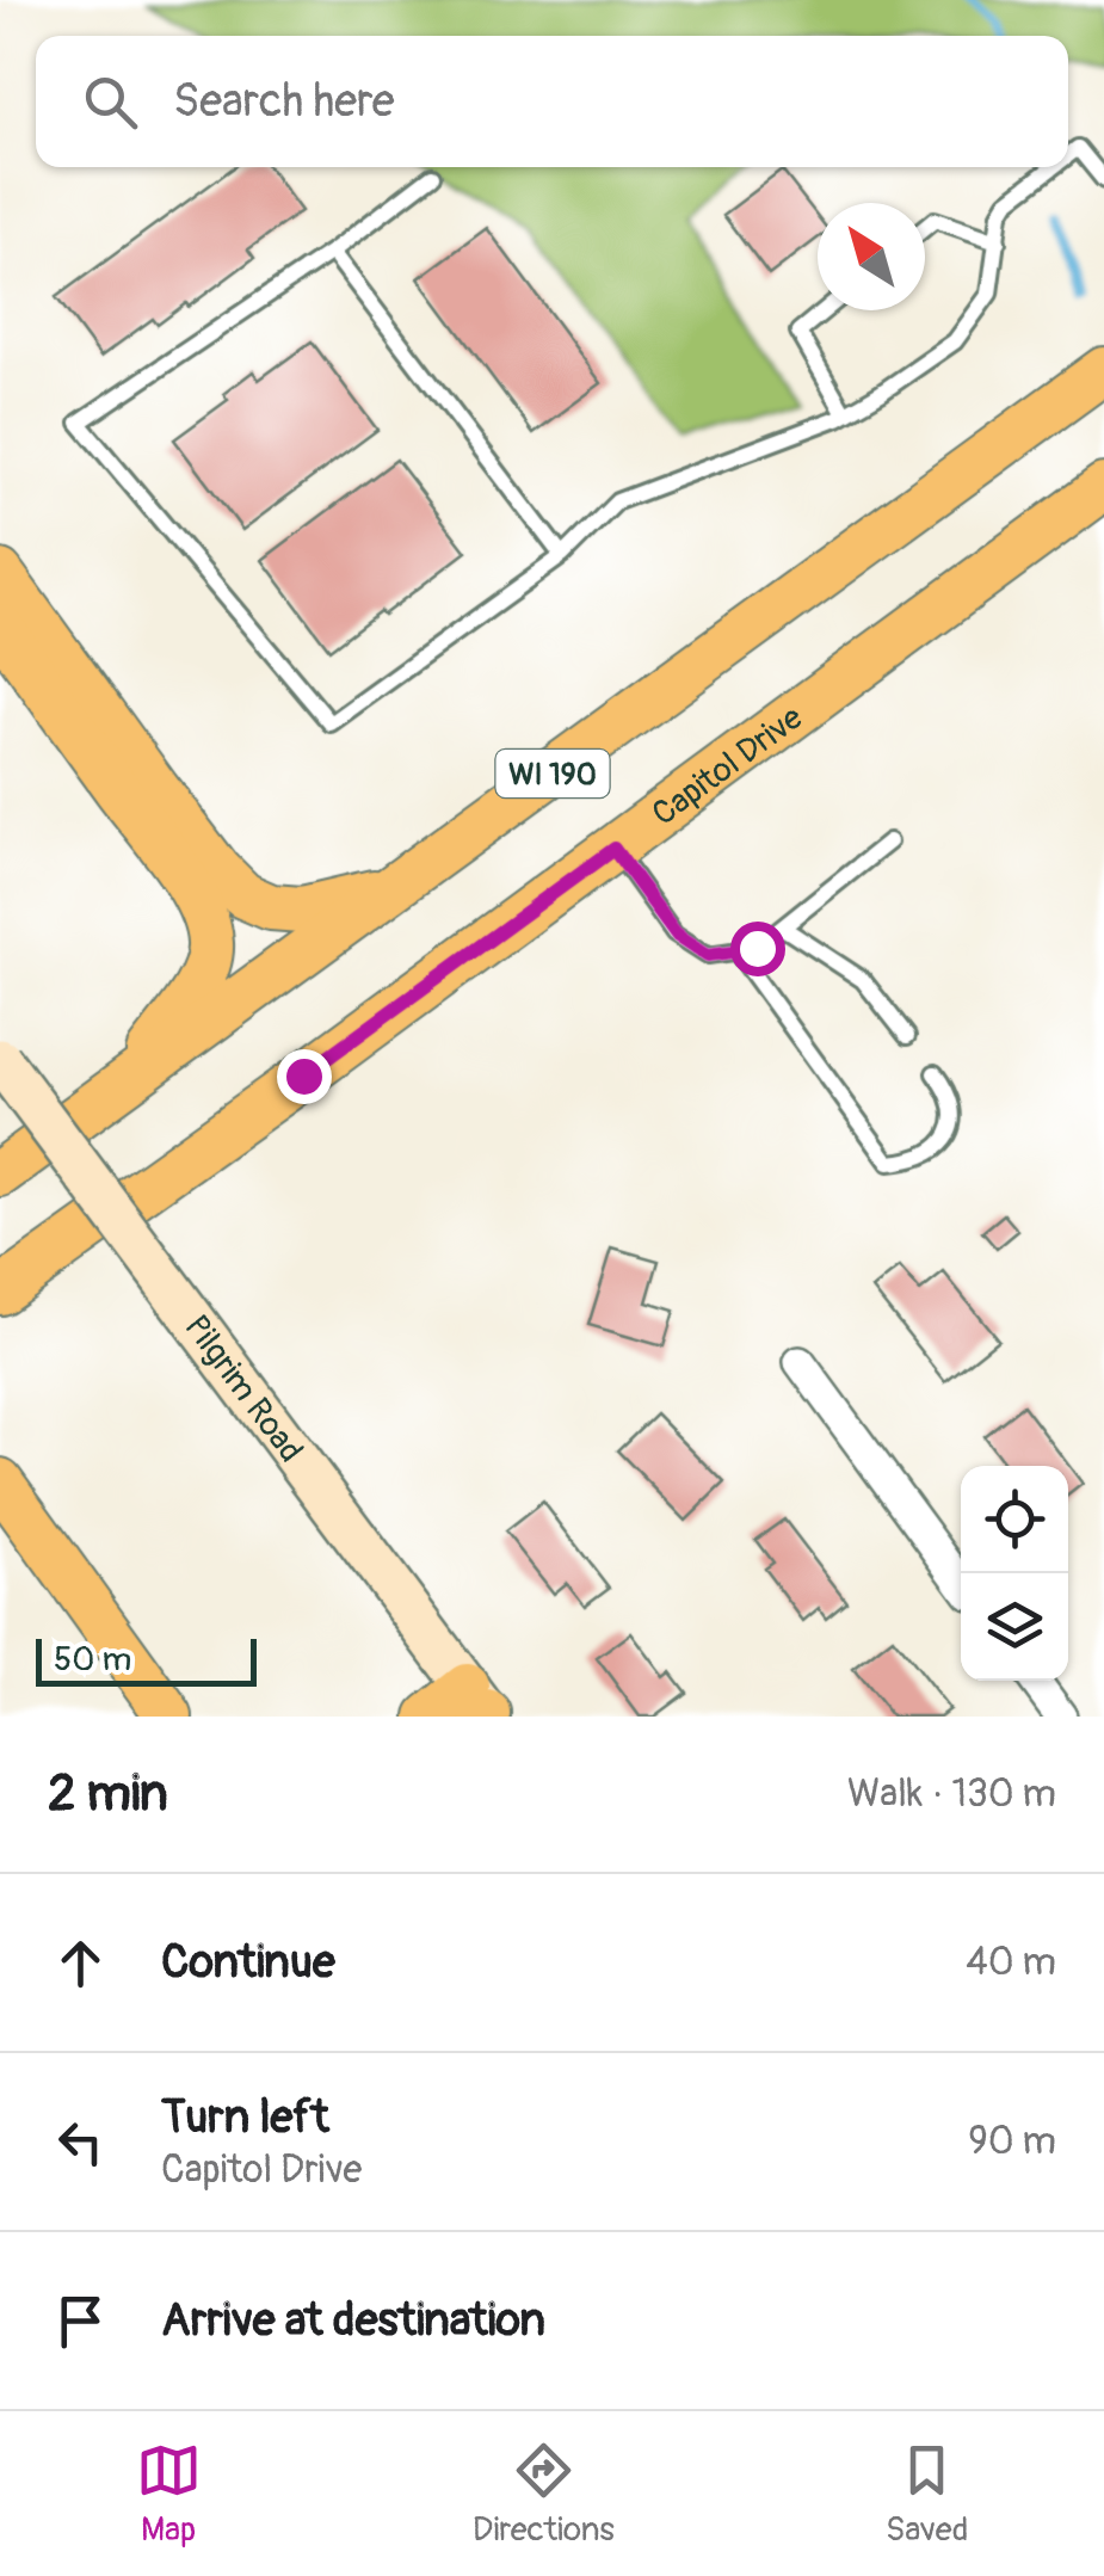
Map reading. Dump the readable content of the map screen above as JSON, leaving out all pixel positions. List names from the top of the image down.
{
  "streets": {
    "main road": ["Capitol Drive", "WI 190", "Pilgrim Road"]
  },
  "scale_bar": "50 m",
  "north": "top left",
  "page": {
    "search": "Search here",
    "scale": "50 m",
    "heading": ["2 min", "Walk · 130 m"],
    "list": [
      ["Continue", "40 m"],
      ["Turn left", "Capitol Drive", "90 m"],
      "Arrive at destination"
    ],
    "nav": ["Map", "Directions", "Saved"]
  }
}
